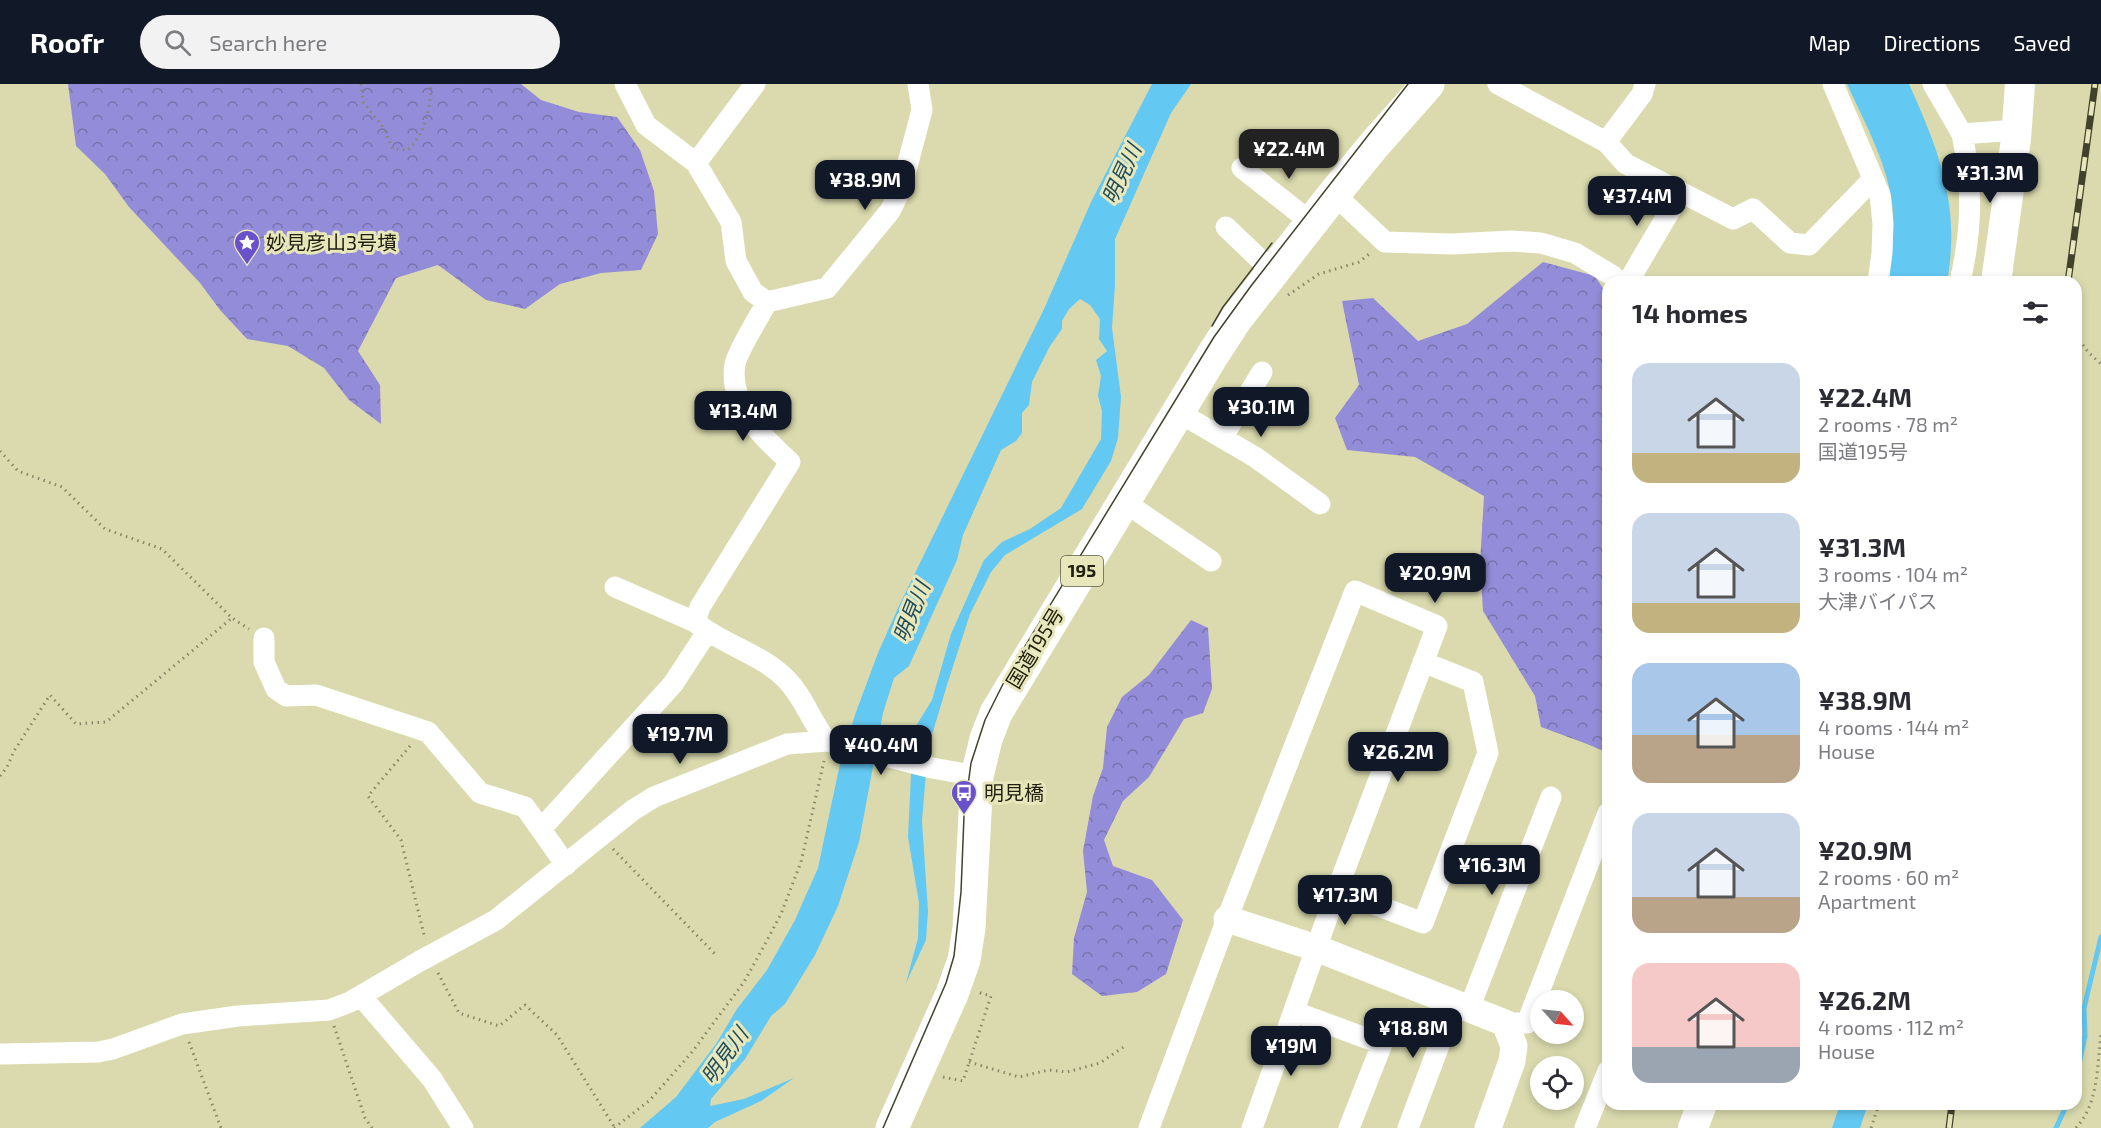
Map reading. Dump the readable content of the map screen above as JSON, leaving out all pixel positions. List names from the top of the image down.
{
  "streets": {
    "highway": ["195", "国道195号"]
  },
  "water": ["明見川"],
  "places": {
    "place": ["妙見彦山3号墳"],
    "bus stop": ["明見橋"]
  },
  "north": "bottom right",
  "page": {
    "header": "Roofr",
    "search": "Search here",
    "nav": ["Map", "Directions", "Saved"],
    "price": [
      "¥22.4M",
      "¥31.3M",
      "¥38.9M",
      "¥37.4M",
      "¥30.1M",
      "¥13.4M",
      "¥20.9M",
      "¥19.7M",
      "¥40.4M",
      "¥26.2M",
      "¥16.3M",
      "¥17.3M",
      "¥18.8M",
      "¥19M"
    ],
    "heading": "14 homes",
    "list": [
      {
        "name": "¥22.4M",
        "note": "2 rooms · 78 m² · 国道195号"
      },
      {
        "name": "¥31.3M",
        "note": "3 rooms · 104 m² · 大津バイパス"
      },
      {
        "name": "¥38.9M",
        "note": "4 rooms · 144 m² · House"
      },
      {
        "name": "¥20.9M",
        "note": "2 rooms · 60 m² · Apartment"
      },
      {
        "name": "¥26.2M",
        "note": "4 rooms · 112 m² · House"
      }
    ]
  }
}
